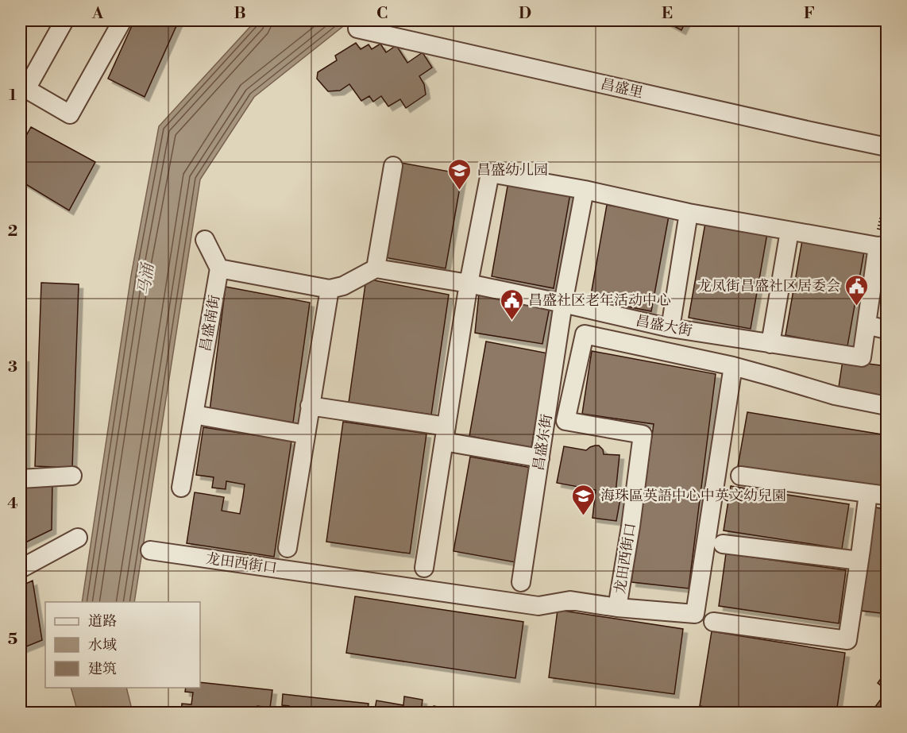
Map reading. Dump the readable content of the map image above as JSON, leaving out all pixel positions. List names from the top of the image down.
{
  "streets": {
    "street": [
      "昌盛里",
      "昌盛南街",
      "昌盛大街",
      "昌盛东街",
      "龙田西街口"
    ]
  },
  "crossings": [
    ["昌盛大街", "昌盛东街"]
  ],
  "water": ["马涌"],
  "places": {
    "school or university": ["昌盛幼儿园", "海珠區英語中心中英文幼兒園"],
    "public building": ["龙凤街昌盛社区居委会", "昌盛社区老年活动中心"]
  },
  "legend": ["道路", "水域", "建筑"],
  "grid": {
    "columns": [
      "A",
      "B",
      "C",
      "D",
      "E",
      "F"
    ],
    "rows": [
      "1",
      "2",
      "3",
      "4",
      "5"
    ]
  }
}
